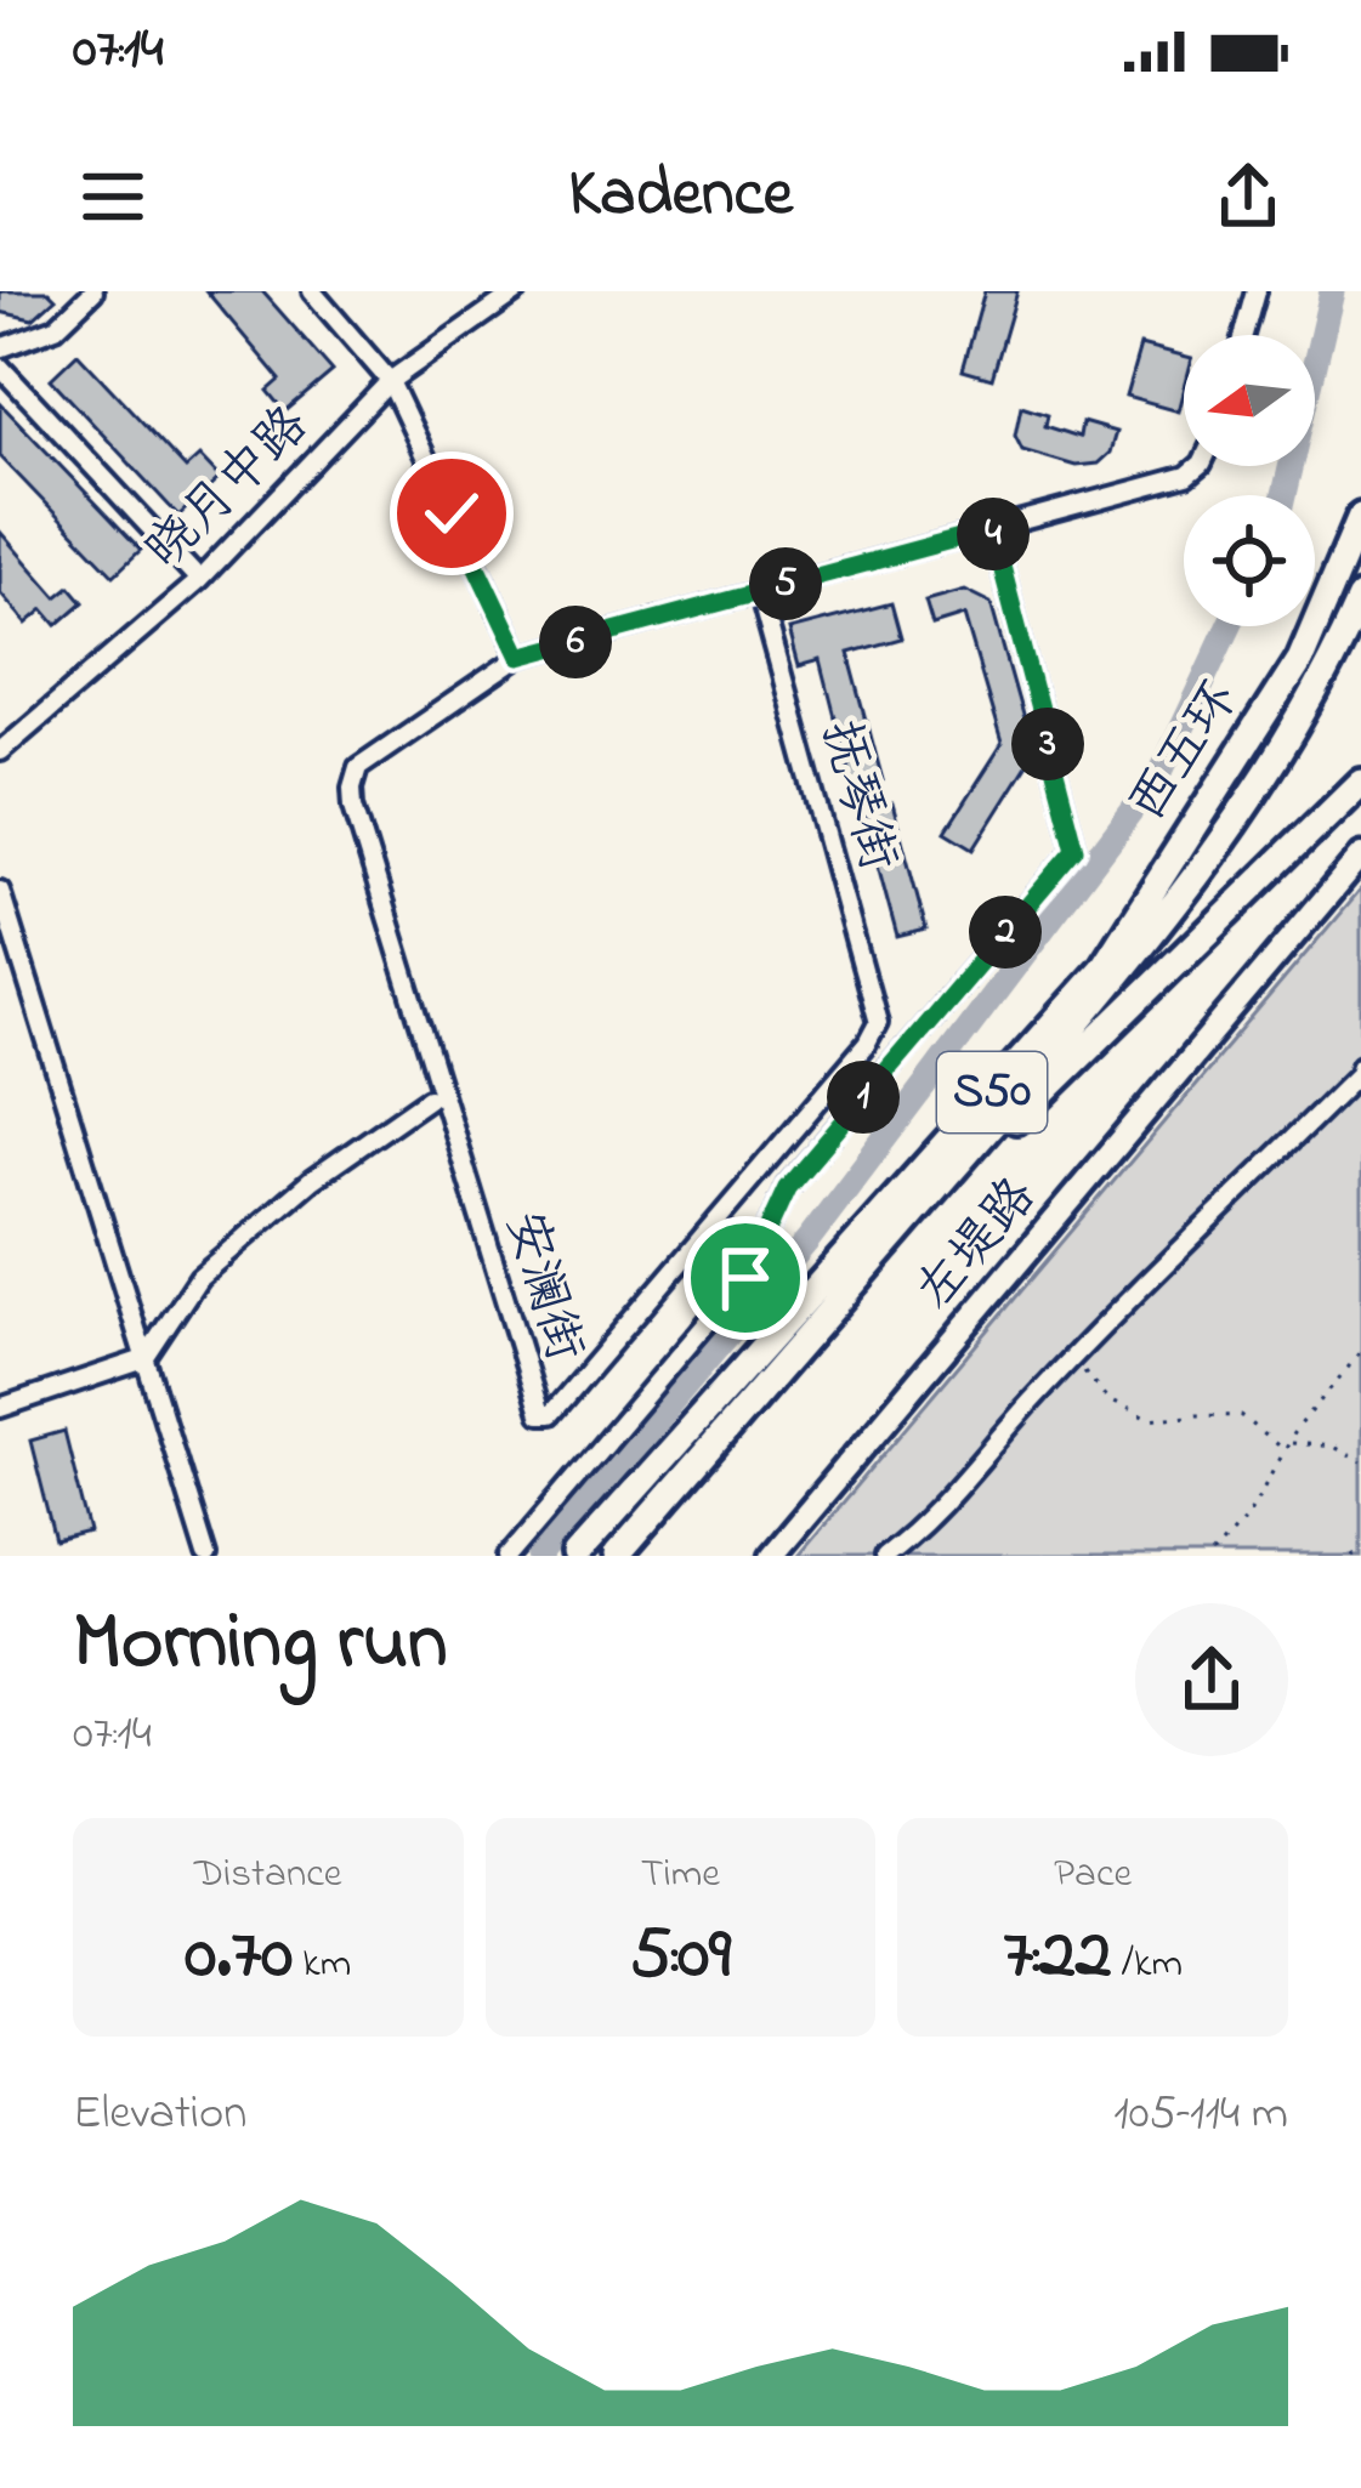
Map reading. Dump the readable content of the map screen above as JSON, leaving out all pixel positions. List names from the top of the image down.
{
  "streets": {
    "highway": ["西五环", "S50"],
    "main road": ["左堤路"],
    "street": ["晓月中路", "抚琴街", "安澜街"]
  },
  "crossings": [
    ["西五环", "S50"],
    ["抚琴街", "安澜街"]
  ],
  "north": "left",
  "page": {
    "status": "07:14",
    "header": "Kadence",
    "pins": [
      "4",
      "5",
      "6",
      "3",
      "2",
      "1"
    ],
    "heading": ["Morning run", "07:14"],
    "stats": [
      ["Distance", "0.70 km"],
      ["Time", "5:09"],
      ["Pace", "7:22 /km"]
    ],
    "chart": ["Elevation", "105–114 m"]
  }
}
